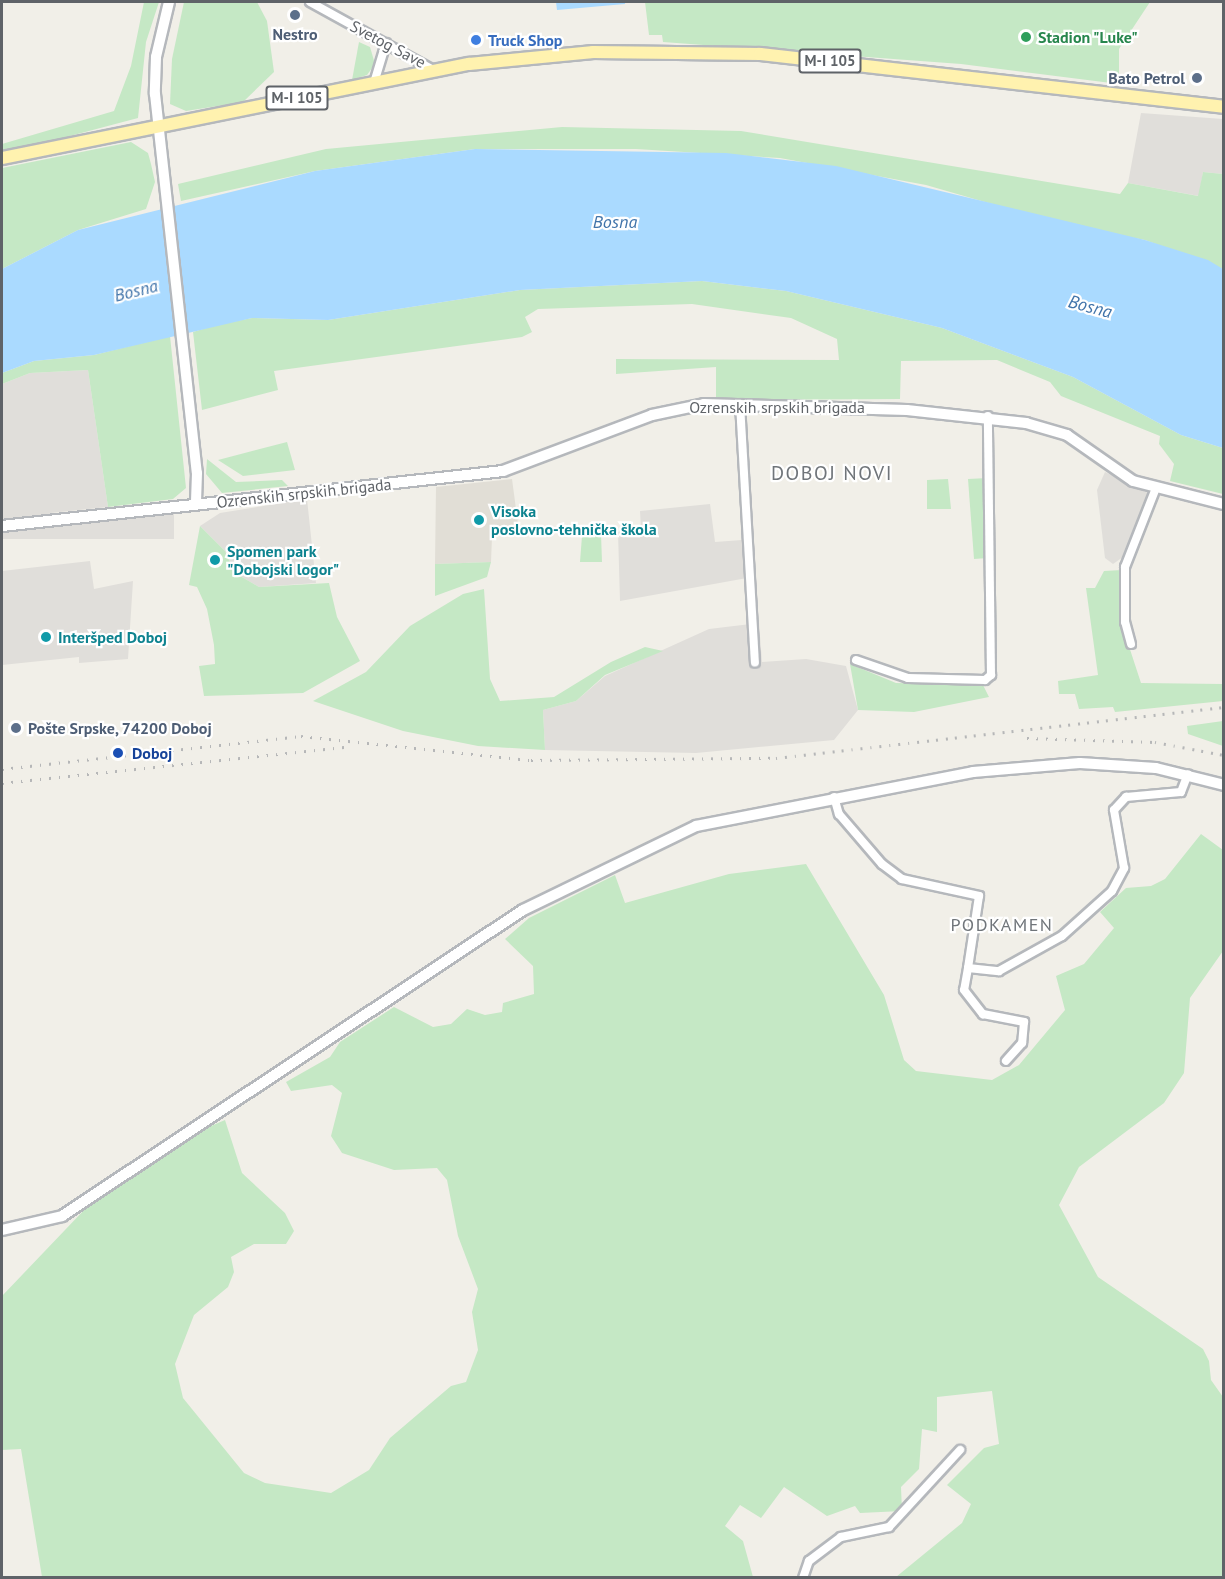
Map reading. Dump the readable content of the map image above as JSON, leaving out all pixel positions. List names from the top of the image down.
{
  "streets": {
    "main road": ["M-I 105"],
    "street": ["Svetog Save", "Ozrenskih srpskih brigada"]
  },
  "crossings": [
    ["Svetog Save", "M-I 105"]
  ],
  "districts": ["DOBOJ NOVI", "PODKAMEN"],
  "water": ["Bosna"],
  "places": [
    "Nestro",
    "Stadion \"Luke\"",
    "Truck Shop",
    "Bato Petrol",
    "Visoka poslovno-tehnička škola",
    "Spomen park \"Dobojski logor\"",
    "Interšped Doboj",
    "Pošte Srpske, 74200 Doboj",
    "Doboj"
  ]
}
